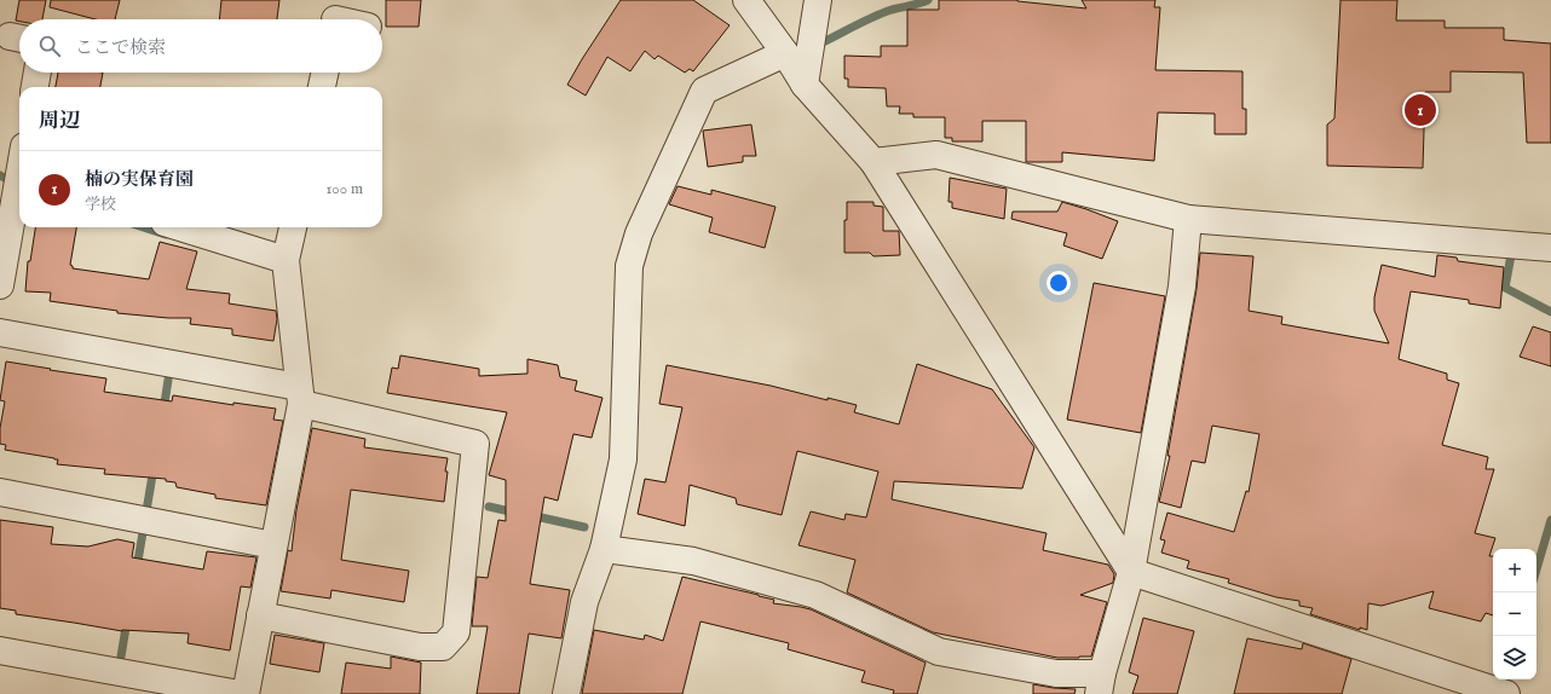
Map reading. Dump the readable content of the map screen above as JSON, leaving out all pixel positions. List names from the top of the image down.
{
  "page": {
    "search": "ここで検索",
    "heading": "周辺",
    "pins": "1",
    "list": [
      {
        "mark": "1",
        "name": "楠の実保育園",
        "note": "学校",
        "value": "100 m"
      }
    ],
    "map_buttons": ["+", "−"]
  }
}
